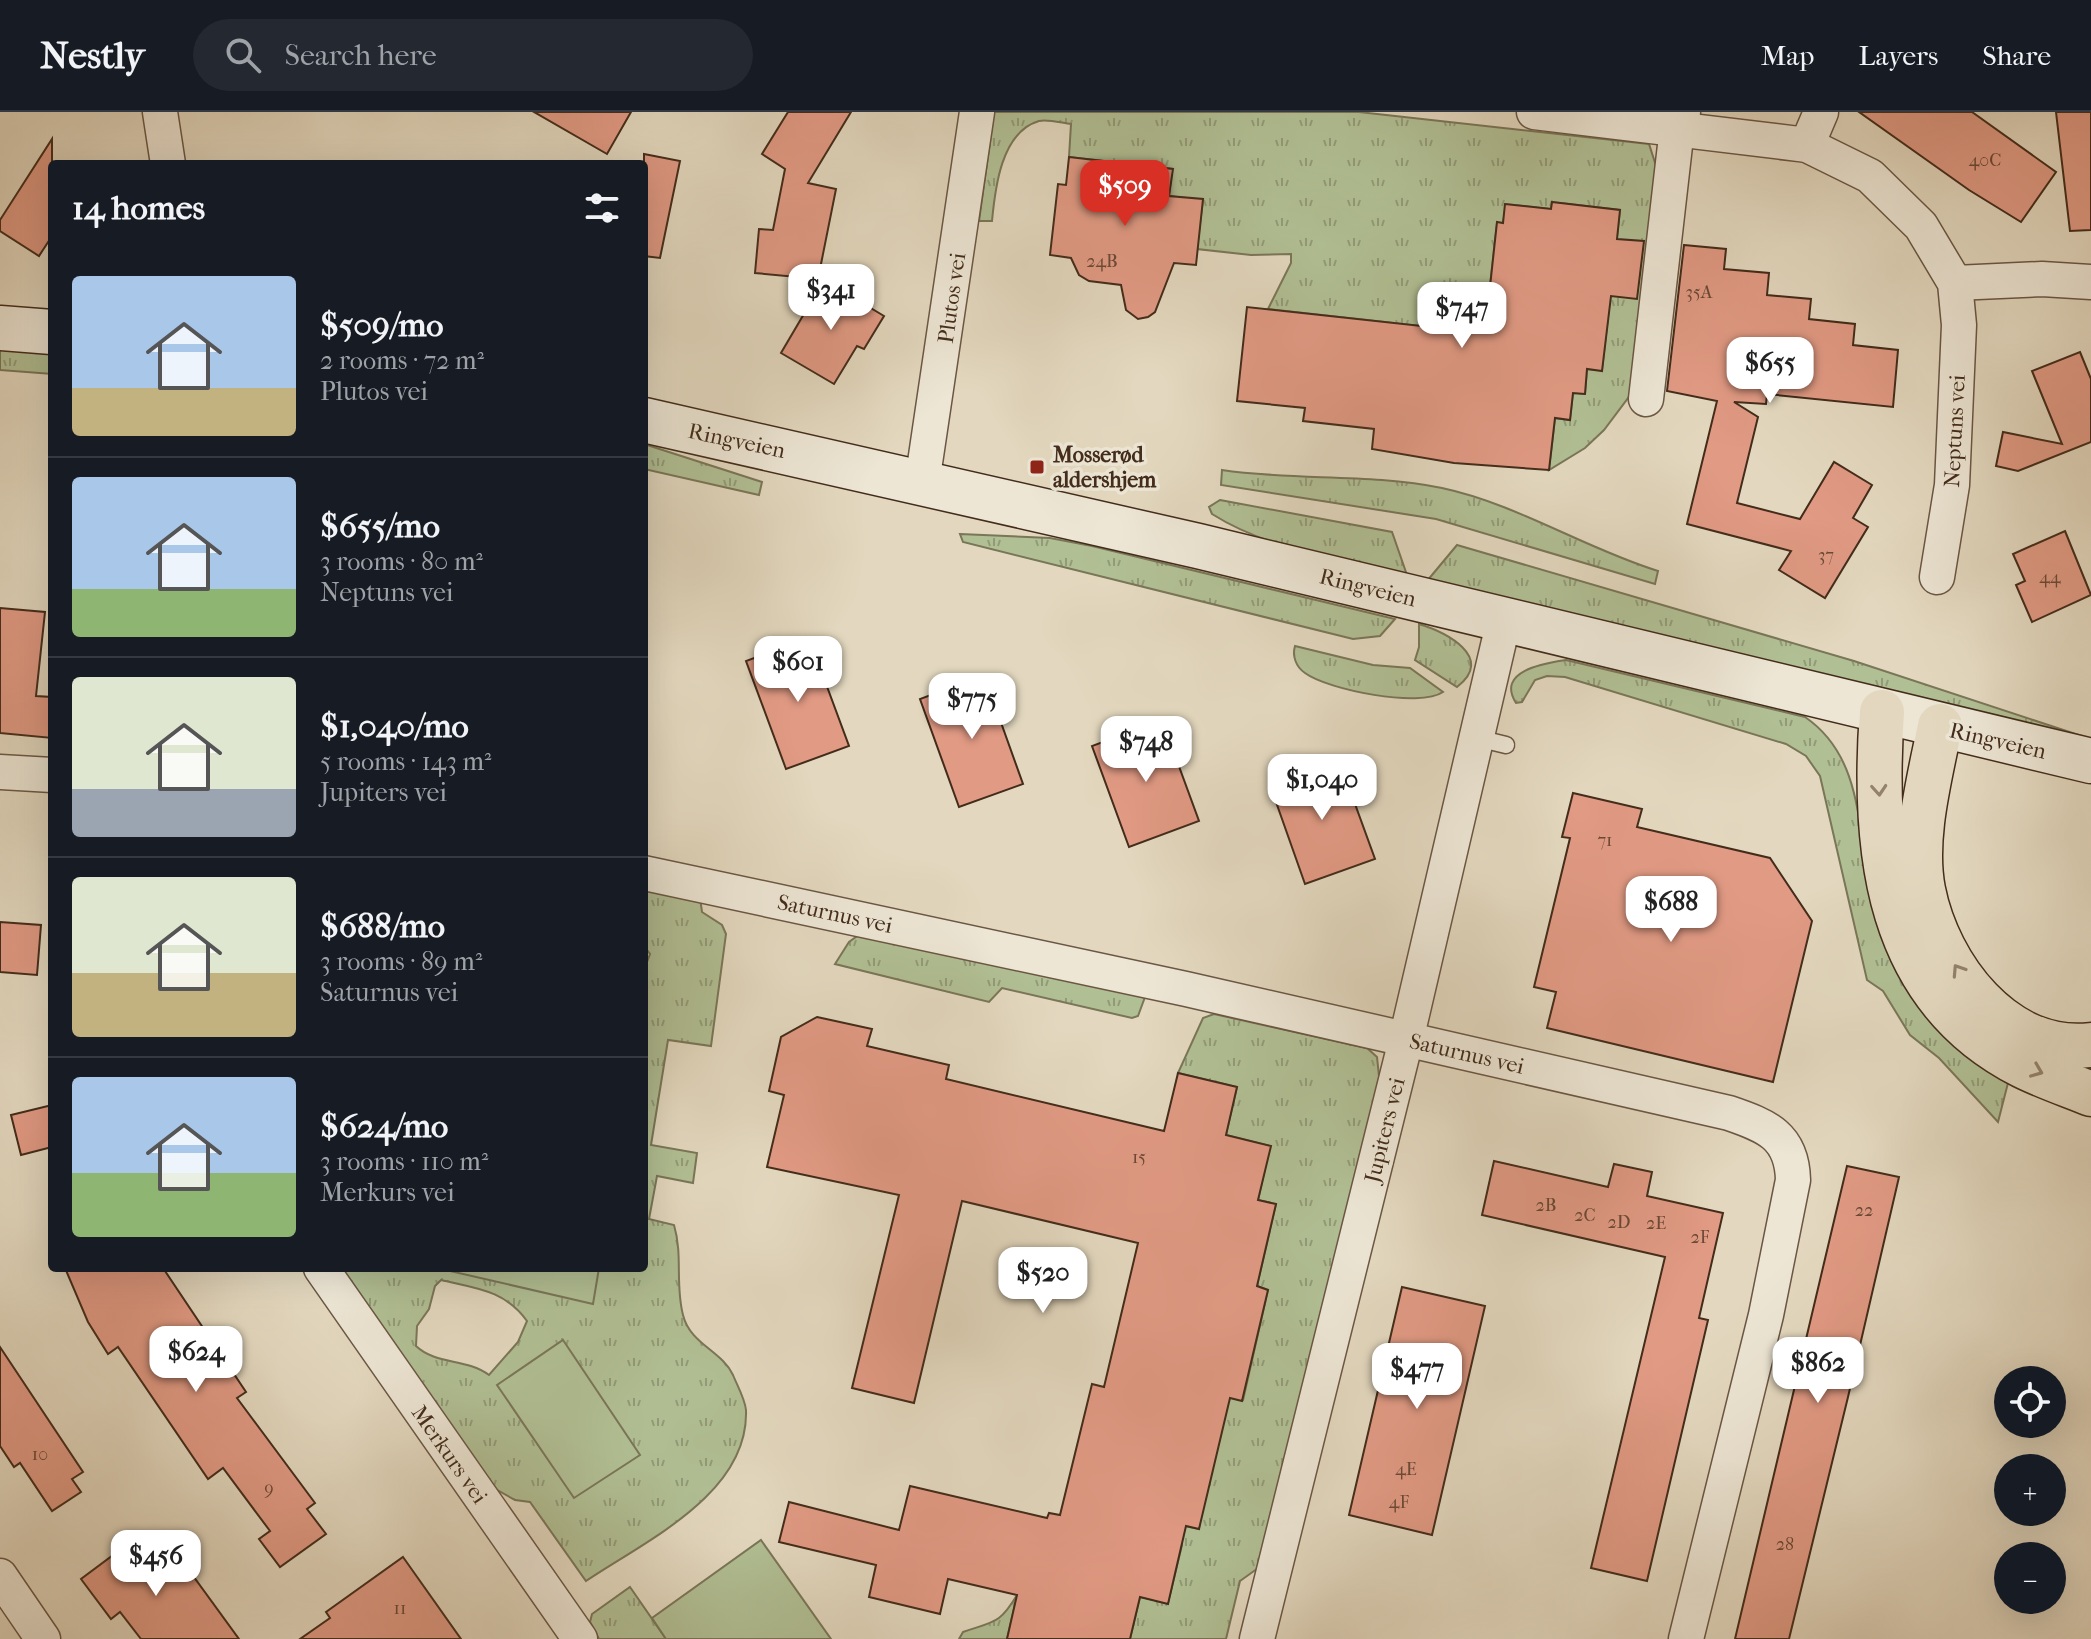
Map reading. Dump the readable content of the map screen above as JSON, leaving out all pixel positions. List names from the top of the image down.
{
  "streets": {
    "main road": ["Ringveien"],
    "street": [
      "Plutos vei",
      "Neptuns vei",
      "Saturnus vei",
      "Jupiters vei",
      "Merkurs vei"
    ]
  },
  "crossings": [
    ["Plutos vei", "Ringveien"],
    ["Ringveien", "Jupiters vei"],
    ["Saturnus vei", "Jupiters vei"]
  ],
  "places": {
    "transit": ["Mosserød aldershjem"]
  },
  "house_numbers": [
    "40C",
    "24B",
    "35A",
    "37",
    "44",
    "71",
    "15",
    "2B",
    "22",
    "2C",
    "2D",
    "2E",
    "2F",
    "10",
    "4E",
    "9",
    "4F",
    "28",
    "11"
  ],
  "page": {
    "header": "Nestly",
    "search": "Search here",
    "nav": ["Map", "Layers", "Share"],
    "price": [
      "$509",
      "$341",
      "$747",
      "$655",
      "$601",
      "$775",
      "$748",
      "$1,040",
      "$688",
      "$520",
      "$624",
      "$862",
      "$477",
      "$456"
    ],
    "heading": "14 homes",
    "list": [
      {
        "name": "$509/mo",
        "note": "2 rooms · 72 m² · Plutos vei"
      },
      {
        "name": "$655/mo",
        "note": "3 rooms · 80 m² · Neptuns vei"
      },
      {
        "name": "$1,040/mo",
        "note": "5 rooms · 143 m² · Jupiters vei"
      },
      {
        "name": "$688/mo",
        "note": "3 rooms · 89 m² · Saturnus vei"
      },
      {
        "name": "$624/mo",
        "note": "3 rooms · 110 m² · Merkurs vei"
      }
    ],
    "map_buttons": ["+", "−"]
  }
}
